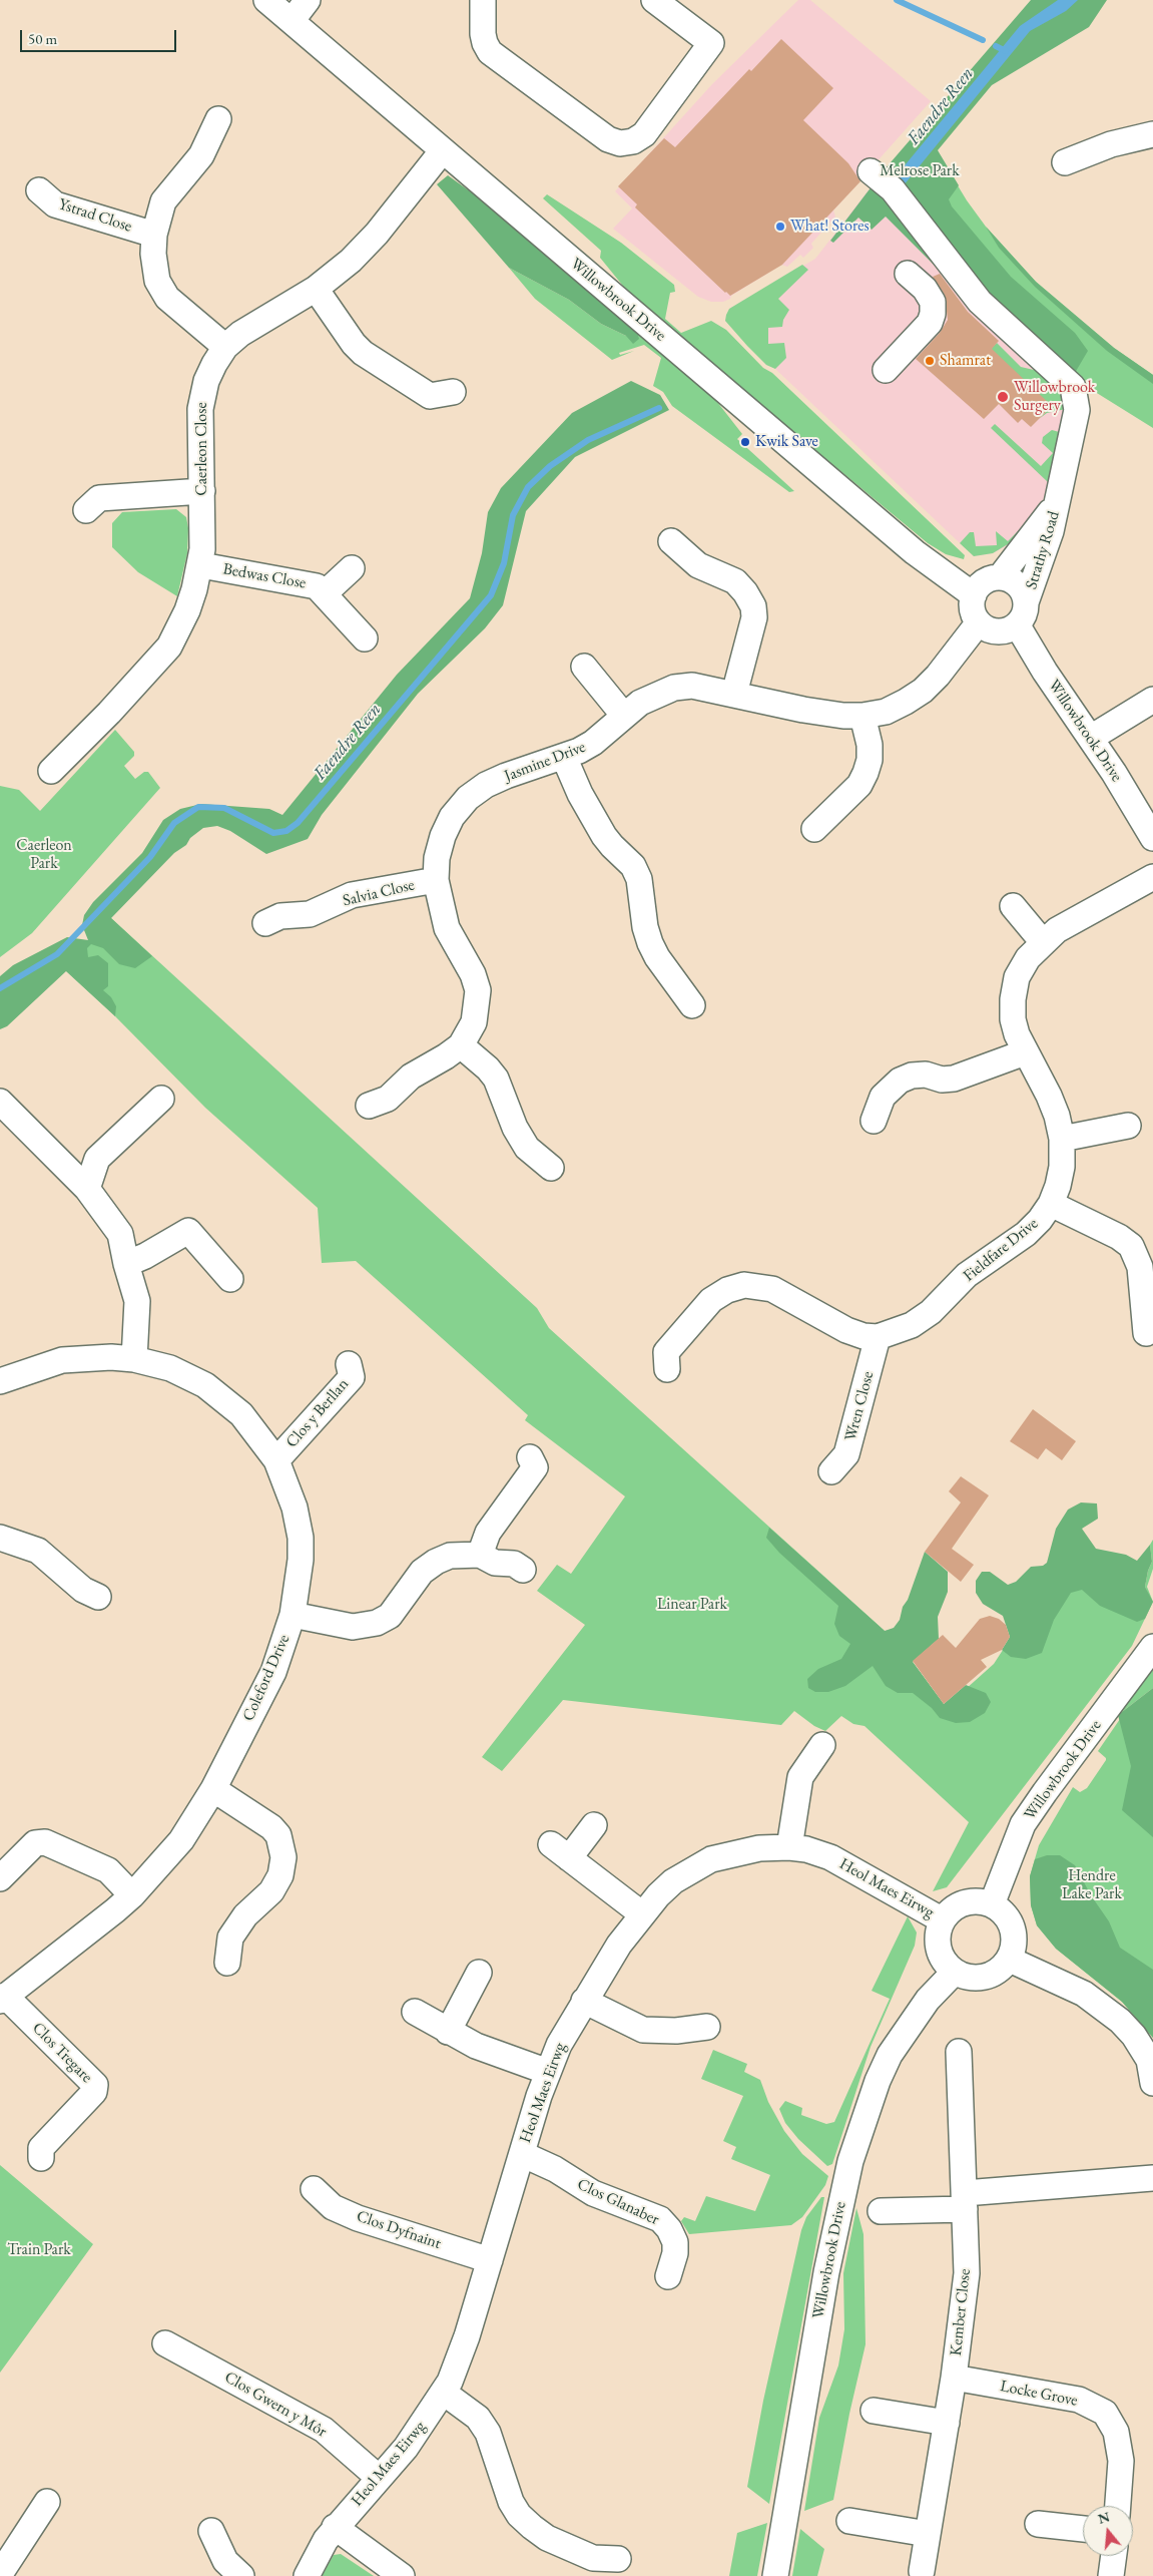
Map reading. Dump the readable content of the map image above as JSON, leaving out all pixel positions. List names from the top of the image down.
{
  "streets": {
    "street": [
      "Ystrad Close",
      "Willowbrook Drive",
      "Caerleon Close",
      "Strathy Road",
      "Bedwas Close",
      "Jasmine Drive",
      "Salvia Close",
      "Fieldfare Drive",
      "Wren Close",
      "Clos y Berllan",
      "Coleford Drive",
      "Heol Maes Eirwg",
      "Clos Tregare",
      "Clos Glanaber",
      "Clos Dyfnaint",
      "Kember Close",
      "Locke Grove",
      "Clos Gwern y Môr"
    ]
  },
  "crossings": [
    ["Willowbrook Drive", "Caerleon Close"],
    ["Willowbrook Drive", "Strathy Road"],
    ["Willowbrook Drive", "Jasmine Drive"],
    ["Willowbrook Drive", "Heol Maes Eirwg"],
    ["Caerleon Close", "Bedwas Close"],
    ["Strathy Road", "Jasmine Drive"],
    ["Jasmine Drive", "Salvia Close"],
    ["Fieldfare Drive", "Wren Close"],
    ["Clos y Berllan", "Coleford Drive"],
    ["Coleford Drive", "Clos Tregare"],
    ["Heol Maes Eirwg", "Clos Glanaber"],
    ["Heol Maes Eirwg", "Clos Dyfnaint"],
    ["Heol Maes Eirwg", "Clos Gwern y Môr"],
    ["Kember Close", "Locke Grove"]
  ],
  "water": ["Faendre Reen"],
  "parks": [
    "Melrose Park",
    "Caerleon Park",
    "Linear Park",
    "Hendre Lake Park",
    "Train Park"
  ],
  "places": [
    "What! Stores",
    "Shamrat",
    "Willowbrook Surgery",
    "Kwik Save"
  ],
  "scale_bar": "50 m",
  "north": "top"
}
